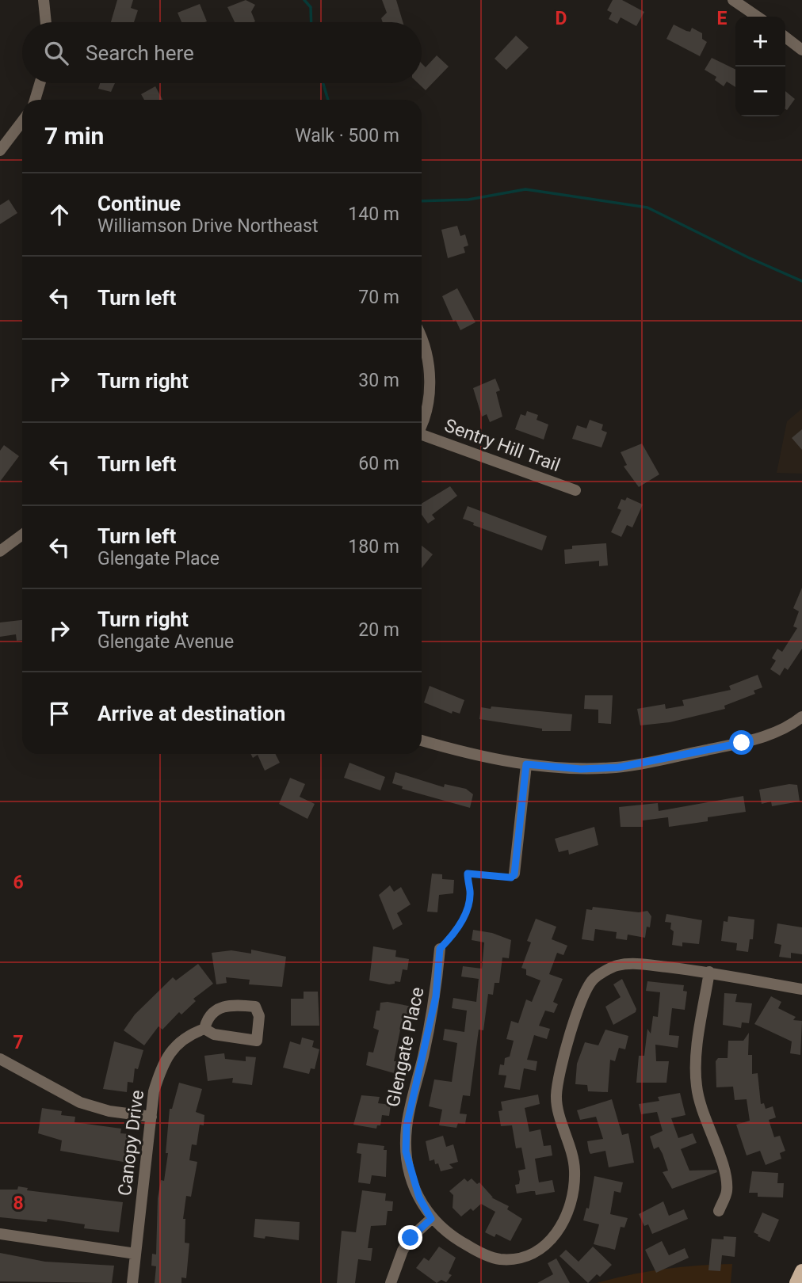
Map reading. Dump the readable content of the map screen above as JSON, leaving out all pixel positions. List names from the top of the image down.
{
  "streets": {
    "street": ["Sentry Hill Trail", "Glengate Place", "Canopy Drive"]
  },
  "page": {
    "map_buttons": ["+", "−"],
    "search": "Search here",
    "heading": ["7 min", "Walk · 500 m"],
    "list": [
      ["Continue", "Williamson Drive Northeast", "140 m"],
      ["Turn left", "70 m"],
      ["Turn right", "30 m"],
      ["Turn left", "60 m"],
      ["Turn left", "Glengate Place", "180 m"],
      ["Turn right", "Glengate Avenue", "20 m"],
      "Arrive at destination"
    ]
  },
  "grid": {
    "columns": ["D", "E"],
    "rows": ["6", "7", "8"]
  }
}
